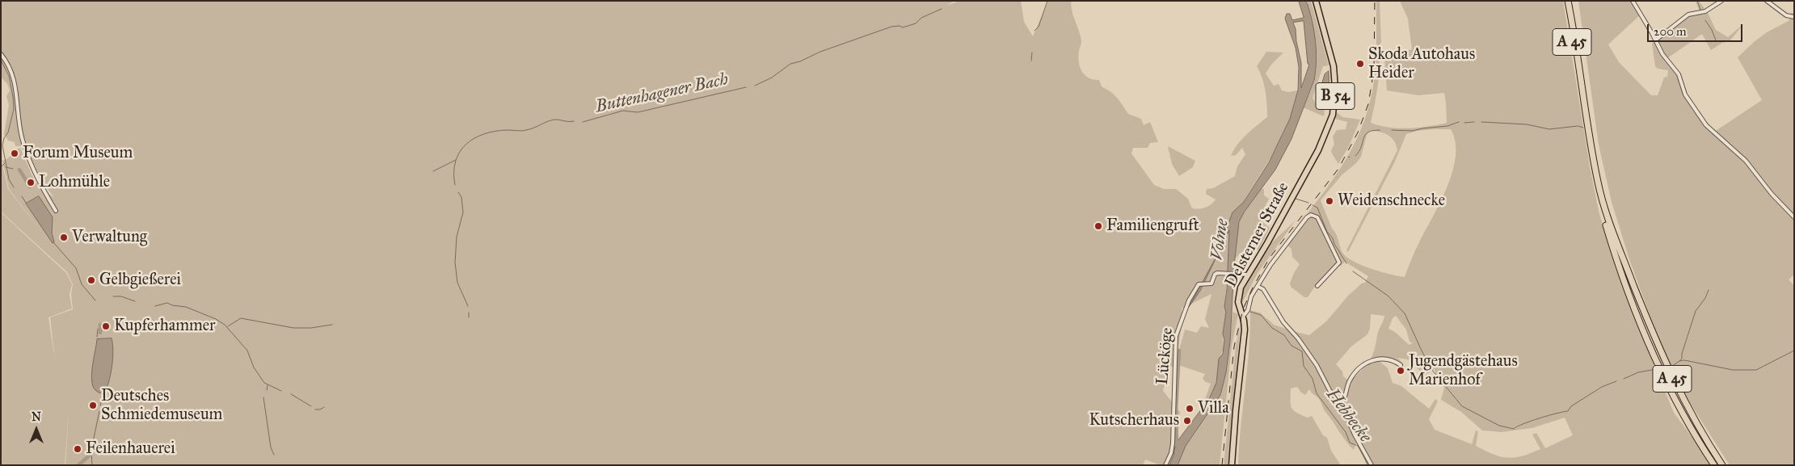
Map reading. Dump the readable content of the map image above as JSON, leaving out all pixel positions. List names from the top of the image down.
{
  "streets": {
    "highway": ["A 45"],
    "main road": ["B 54", "Delsterner Straße"],
    "street": ["Lücköge"]
  },
  "crossings": [
    ["Delsterner Straße", "Lücköge"]
  ],
  "water": ["Buttenhagener Bach", "Volme", "Hebbecke"],
  "places": [
    "Skoda Autohaus Heider",
    "Forum Museum",
    "Lohmühle",
    "Weidenschnecke",
    "Familiengruft",
    "Verwaltung",
    "Gelbgießerei",
    "Kupferhammer",
    "Jugendgästehaus Marienhof",
    "Deutsches Schmiedemuseum",
    "Villa",
    "Kutscherhaus",
    "Feilenhauerei"
  ],
  "scale_bar": "200 m",
  "north": "top"
}
